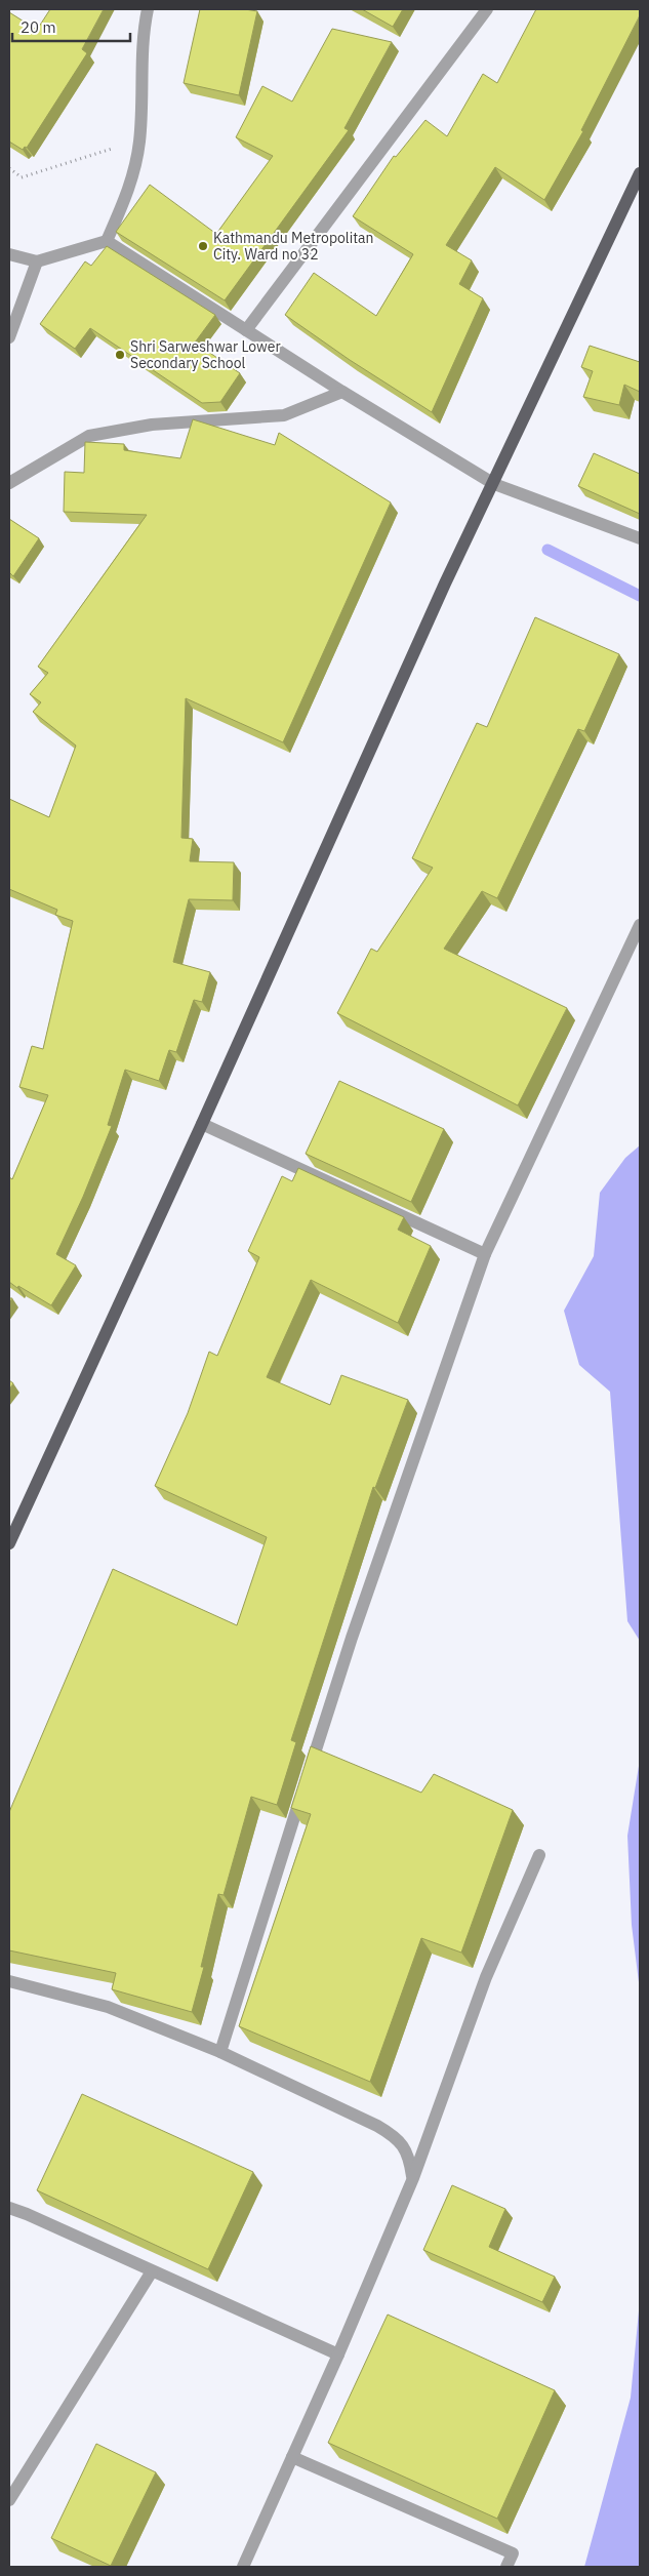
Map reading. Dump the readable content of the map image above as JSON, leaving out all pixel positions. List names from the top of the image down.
{
  "places": ["Kathmandu Metropolitan City. Ward no 32", "Shri Sarweshwar Lower Secondary School"],
  "scale_bar": "20 m"
}
